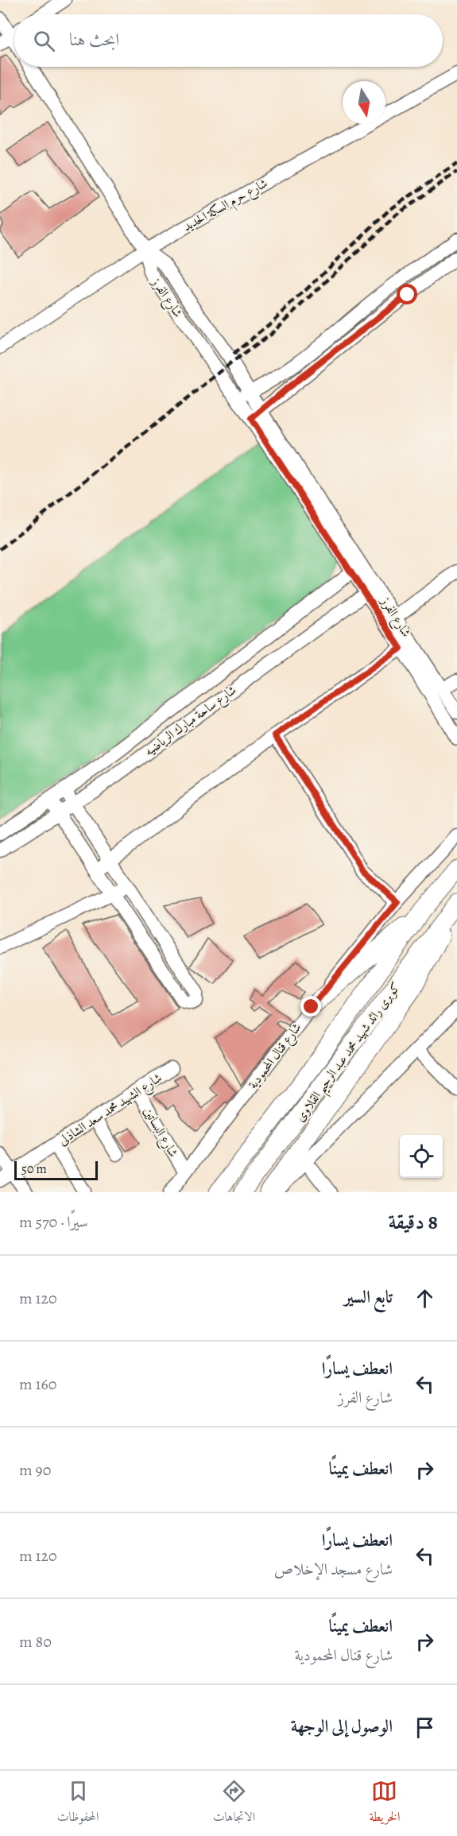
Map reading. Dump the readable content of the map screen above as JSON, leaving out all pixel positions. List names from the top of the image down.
{
  "streets": {
    "main road": ["كوبرى رائد شهيد محمد عبد الرحيم القلاوى"],
    "street": [
      "شارع حرم السكة الحديد",
      "شارع الفرز",
      "شارع ساحة مبارك الرياضيه",
      "شارع قنال المحمودية",
      "شارع الشهيد محمد سعد الشاذلى",
      "شارع البساتين"
    ]
  },
  "crossings": [
    ["شارع حرم السكة الحديد", "شارع الفرز"],
    ["شارع الفرز", "شارع ساحة مبارك الرياضيه"],
    ["شارع قنال المحمودية", "شارع البساتين"],
    ["شارع الشهيد محمد سعد الشاذلى", "شارع البساتين"]
  ],
  "scale_bar": "50 m",
  "north": "bottom",
  "page": {
    "search": "ابحث هنا",
    "scale": "50 m",
    "heading": ["8 دقيقة", "سيرًا · 570 m"],
    "list": [
      ["تابع السير", "120 m"],
      ["انعطف يسارًا", "شارع الفرز", "160 m"],
      ["انعطف يمينًا", "90 m"],
      ["انعطف يسارًا", "شارع مسجد الإخلاص", "120 m"],
      ["انعطف يمينًا", "شارع قنال المحمودية", "80 m"],
      "الوصول إلى الوجهة"
    ],
    "nav": ["الخريطة", "الاتجاهات", "المحفوظات"]
  }
}
